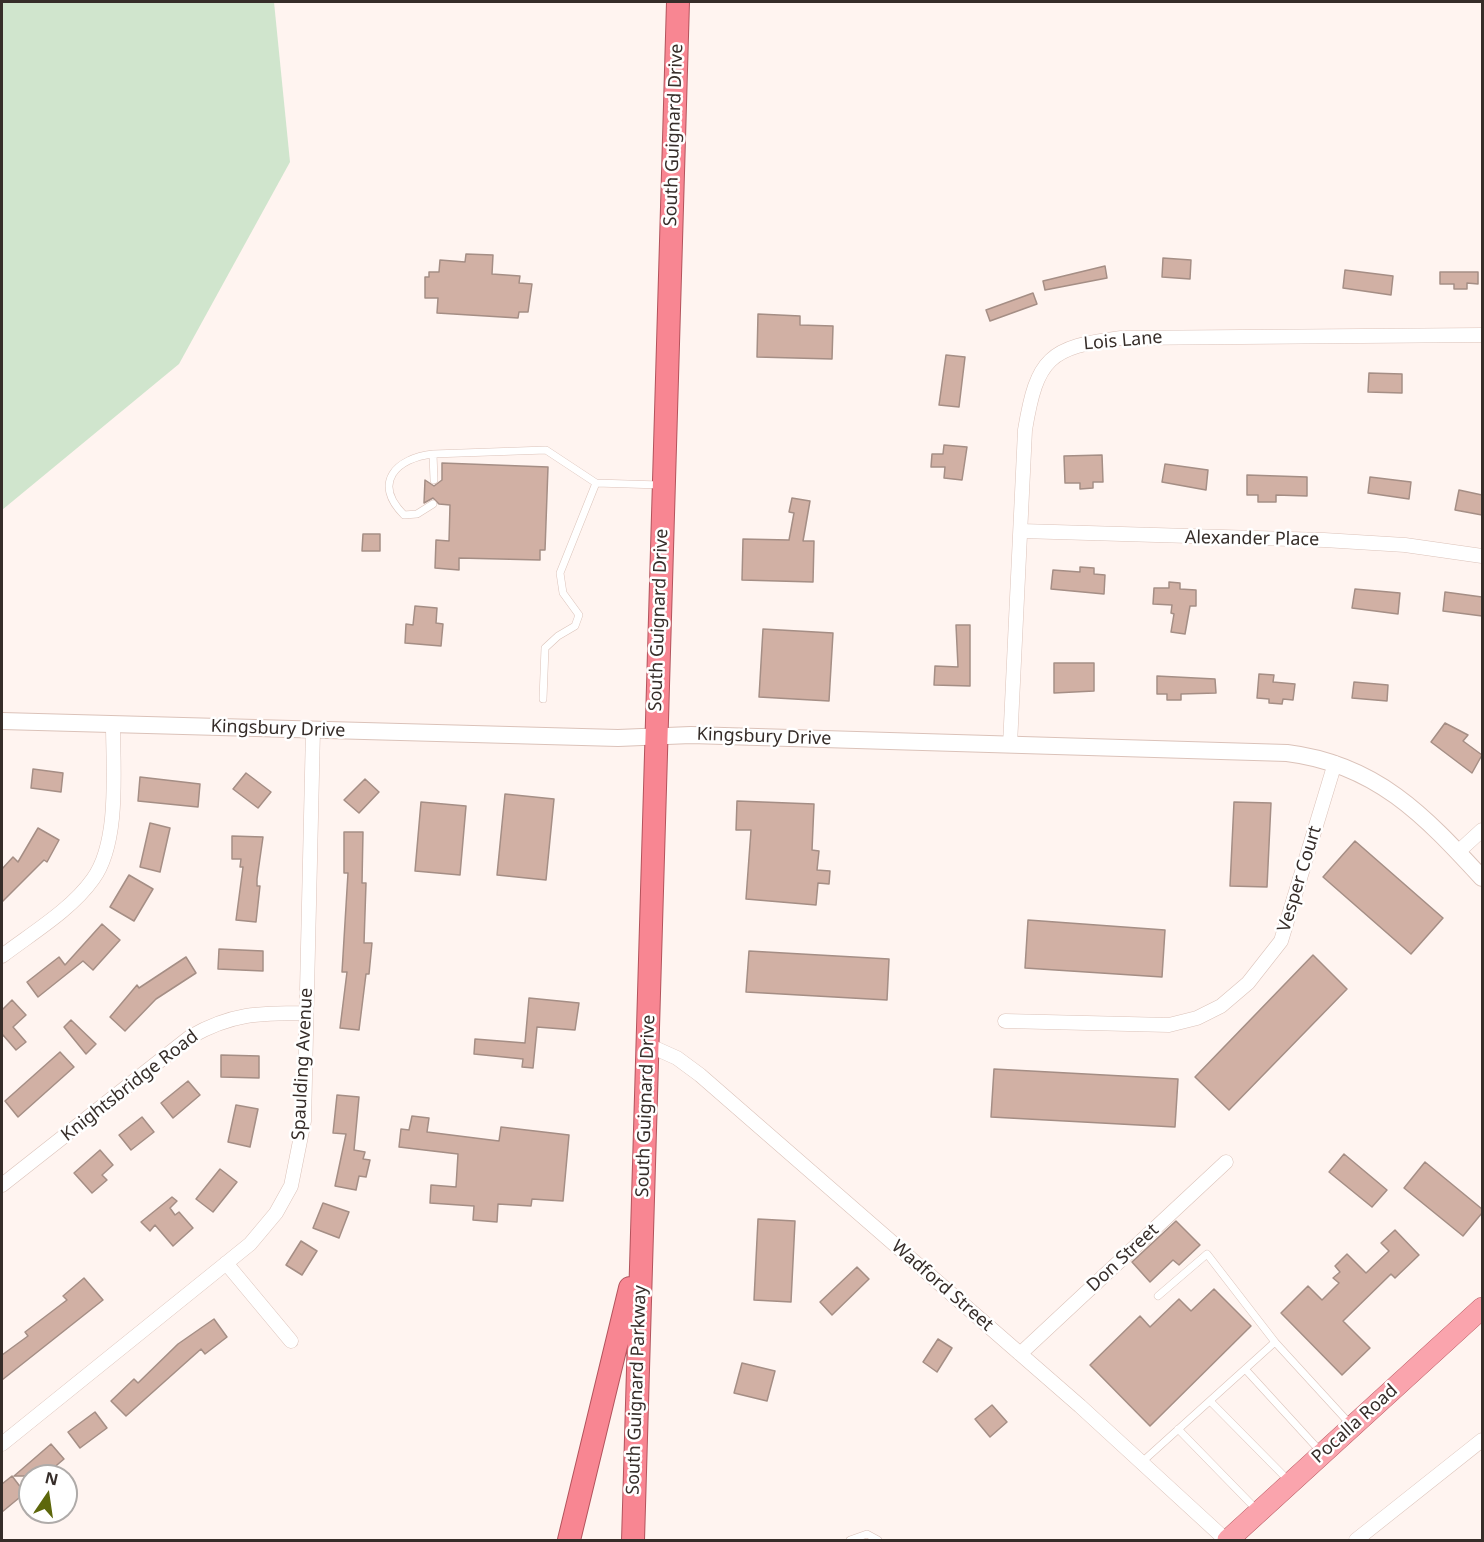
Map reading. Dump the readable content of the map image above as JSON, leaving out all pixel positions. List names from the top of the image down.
{
  "streets": {
    "highway": ["South Guignard Drive", "South Guignard Parkway"],
    "main road": ["Pocalla Road"],
    "street": [
      "Lois Lane",
      "Alexander Place",
      "Kingsbury Drive",
      "Vesper Court",
      "Spaulding Avenue",
      "Knightsbridge Road",
      "Don Street",
      "Wadford Street"
    ]
  },
  "crossings": [
    ["South Guignard Drive", "Kingsbury Drive"],
    ["South Guignard Drive", "Wadford Street"],
    ["South Guignard Drive", "South Guignard Parkway"],
    ["Lois Lane", "Alexander Place"],
    ["Lois Lane", "Kingsbury Drive"],
    ["Kingsbury Drive", "Vesper Court"],
    ["Kingsbury Drive", "Spaulding Avenue"],
    ["Spaulding Avenue", "Knightsbridge Road"],
    ["Don Street", "Wadford Street"],
    ["Wadford Street", "Pocalla Road"]
  ],
  "north": "top"
}
